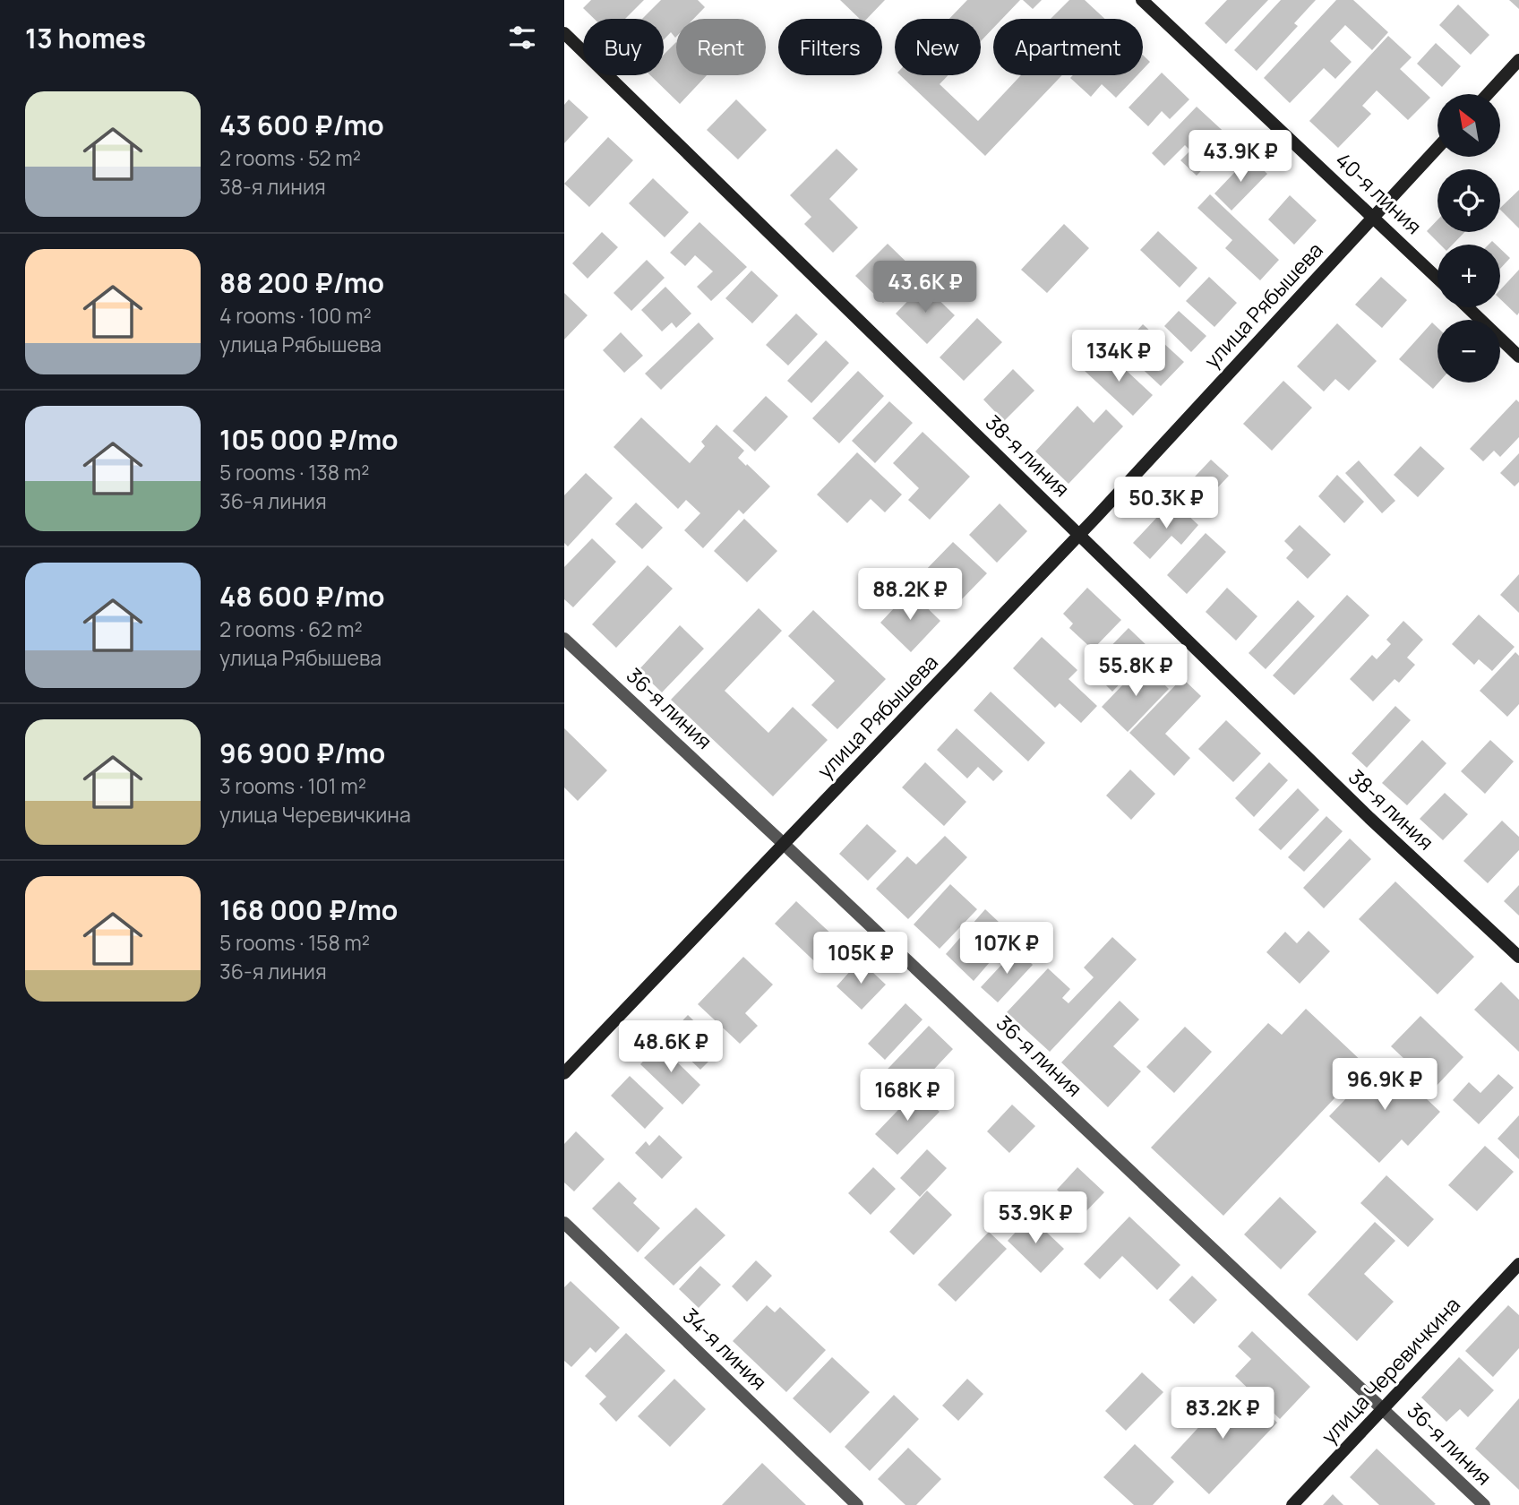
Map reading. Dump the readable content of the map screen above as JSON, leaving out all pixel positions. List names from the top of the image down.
{
  "streets": {
    "street": [
      "40-я линия",
      "улица Рябышева",
      "38-я линия",
      "36-я линия",
      "34-я линия",
      "улица Черевичкина"
    ]
  },
  "crossings": [
    ["40-я линия", "улица Рябышева"],
    ["улица Рябышева", "38-я линия"],
    ["улица Рябышева", "36-я линия"],
    ["36-я линия", "улица Черевичкина"]
  ],
  "north": "top left",
  "page": {
    "heading": "13 homes",
    "chip": [
      "Buy",
      "Rent",
      "Filters",
      "New",
      "Apartment"
    ],
    "list": [
      {
        "name": "43 600 ₽/mo",
        "note": "2 rooms · 52 m² · 38-я линия"
      },
      {
        "name": "88 200 ₽/mo",
        "note": "4 rooms · 100 m² · улица Рябышева"
      },
      {
        "name": "105 000 ₽/mo",
        "note": "5 rooms · 138 m² · 36-я линия"
      },
      {
        "name": "48 600 ₽/mo",
        "note": "2 rooms · 62 m² · улица Рябышева"
      },
      {
        "name": "96 900 ₽/mo",
        "note": "3 rooms · 101 m² · улица Черевичкина"
      },
      {
        "name": "168 000 ₽/mo",
        "note": "5 rooms · 158 m² · 36-я линия"
      }
    ],
    "map_buttons": ["+", "−"],
    "price": [
      "43.9K ₽",
      "43.6K ₽",
      "134K ₽",
      "50.3K ₽",
      "88.2K ₽",
      "55.8K ₽",
      "107K ₽",
      "105K ₽",
      "48.6K ₽",
      "96.9K ₽",
      "168K ₽",
      "53.9K ₽",
      "83.2K ₽"
    ]
  }
}
